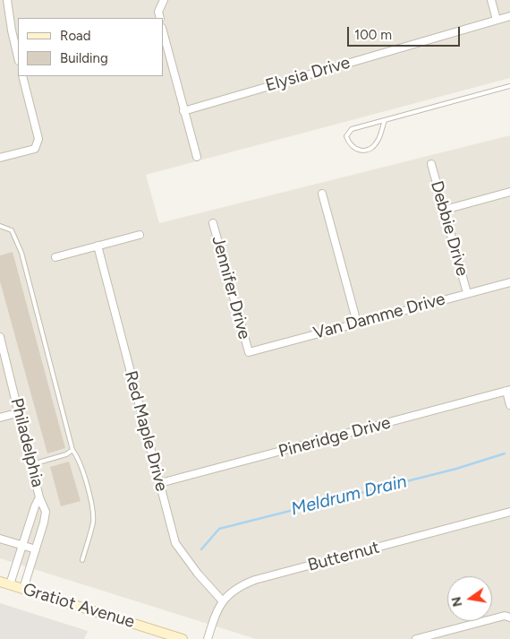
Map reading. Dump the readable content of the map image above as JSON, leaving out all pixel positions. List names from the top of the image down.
{
  "streets": {
    "main road": ["Gratiot Avenue"],
    "street": [
      "Elysia Drive",
      "Debbie Drive",
      "Jennifer Drive",
      "Van Damme Drive",
      "Red Maple Drive",
      "Pineridge Drive",
      "Philadelphia",
      "Butternut"
    ]
  },
  "crossings": [
    ["Debbie Drive", "Van Damme Drive"],
    ["Jennifer Drive", "Van Damme Drive"],
    ["Red Maple Drive", "Pineridge Drive"],
    ["Red Maple Drive", "Butternut"],
    ["Philadelphia", "Gratiot Avenue"]
  ],
  "water": ["Meldrum Drain"],
  "legend": ["Road", "Building"],
  "scale_bar": "100 m",
  "north": "left"
}
